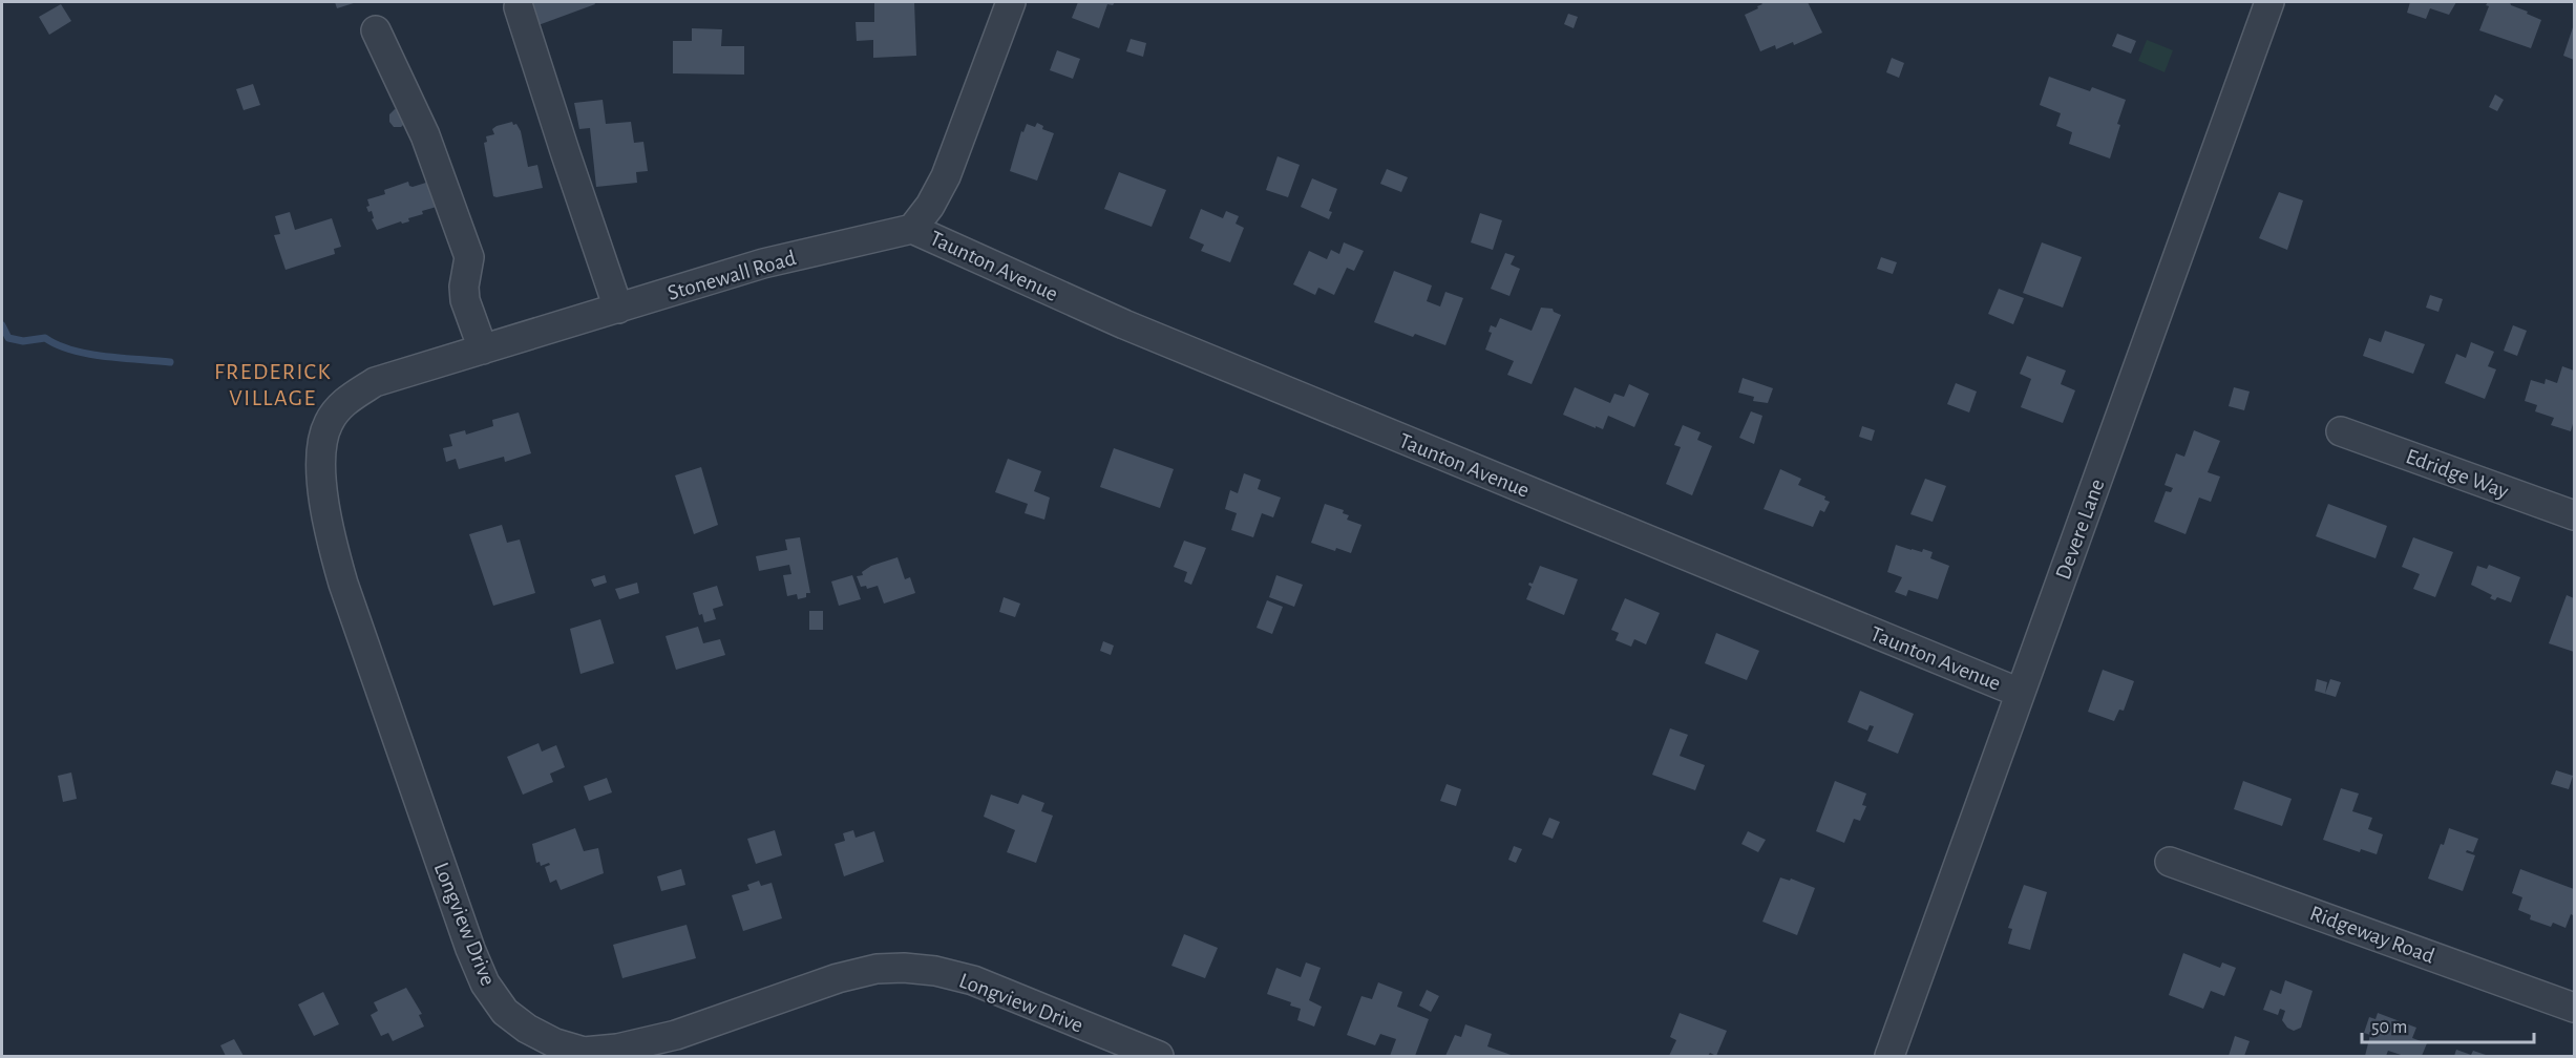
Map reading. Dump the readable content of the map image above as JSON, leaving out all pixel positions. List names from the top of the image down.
{
  "streets": {
    "street": [
      "Taunton Avenue",
      "Stonewall Road",
      "Edridge Way",
      "Devere Lane",
      "Longview Drive",
      "Ridgeway Road"
    ]
  },
  "crossings": [
    ["Taunton Avenue", "Stonewall Road"],
    ["Taunton Avenue", "Devere Lane"],
    ["Stonewall Road", "Longview Drive"]
  ],
  "districts": ["FREDERICK VILLAGE"],
  "scale_bar": "50 m"
}
